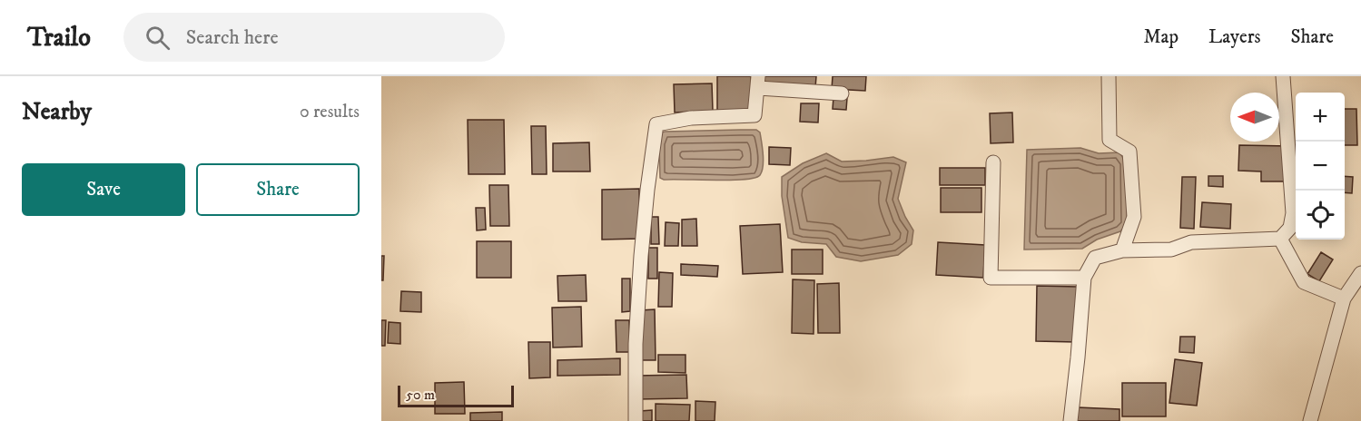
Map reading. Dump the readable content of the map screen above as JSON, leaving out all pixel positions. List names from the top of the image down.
{
  "scale_bar": "50 m",
  "north": "left",
  "page": {
    "header": "Trailo",
    "search": "Search here",
    "nav": ["Map", "Layers", "Share"],
    "heading": ["Nearby", "0 results"],
    "map_buttons": ["+", "−"],
    "buttons": ["Save", "Share"],
    "scale": "50 m"
  }
}
